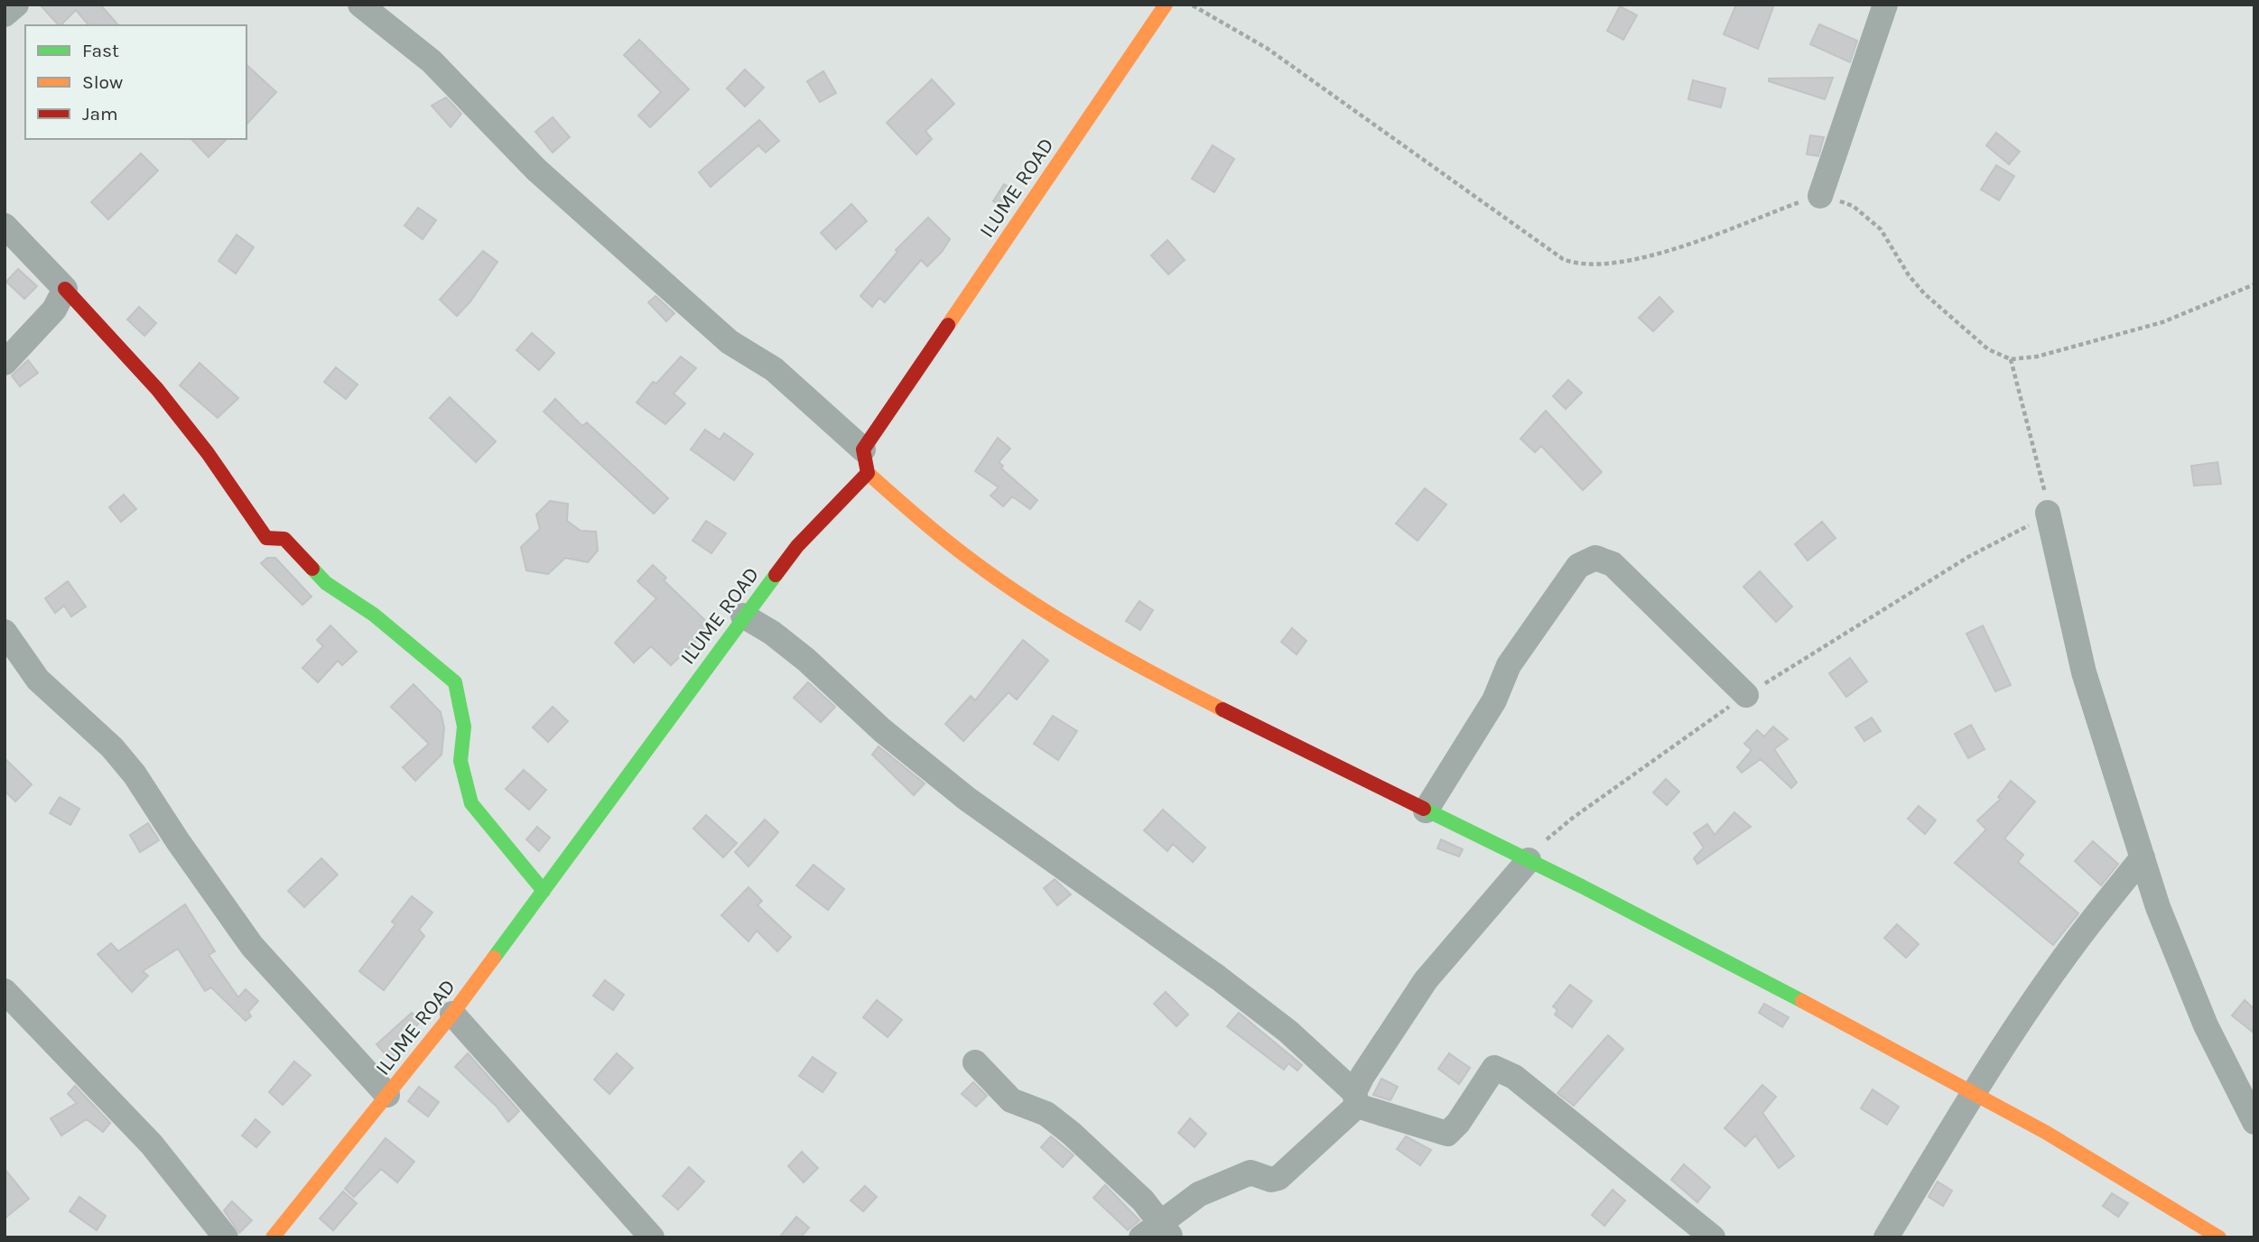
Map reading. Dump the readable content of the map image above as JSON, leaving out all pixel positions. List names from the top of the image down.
{
  "streets": {
    "street": ["ILUME ROAD"]
  },
  "legend": ["Fast", "Slow", "Jam"]
}
